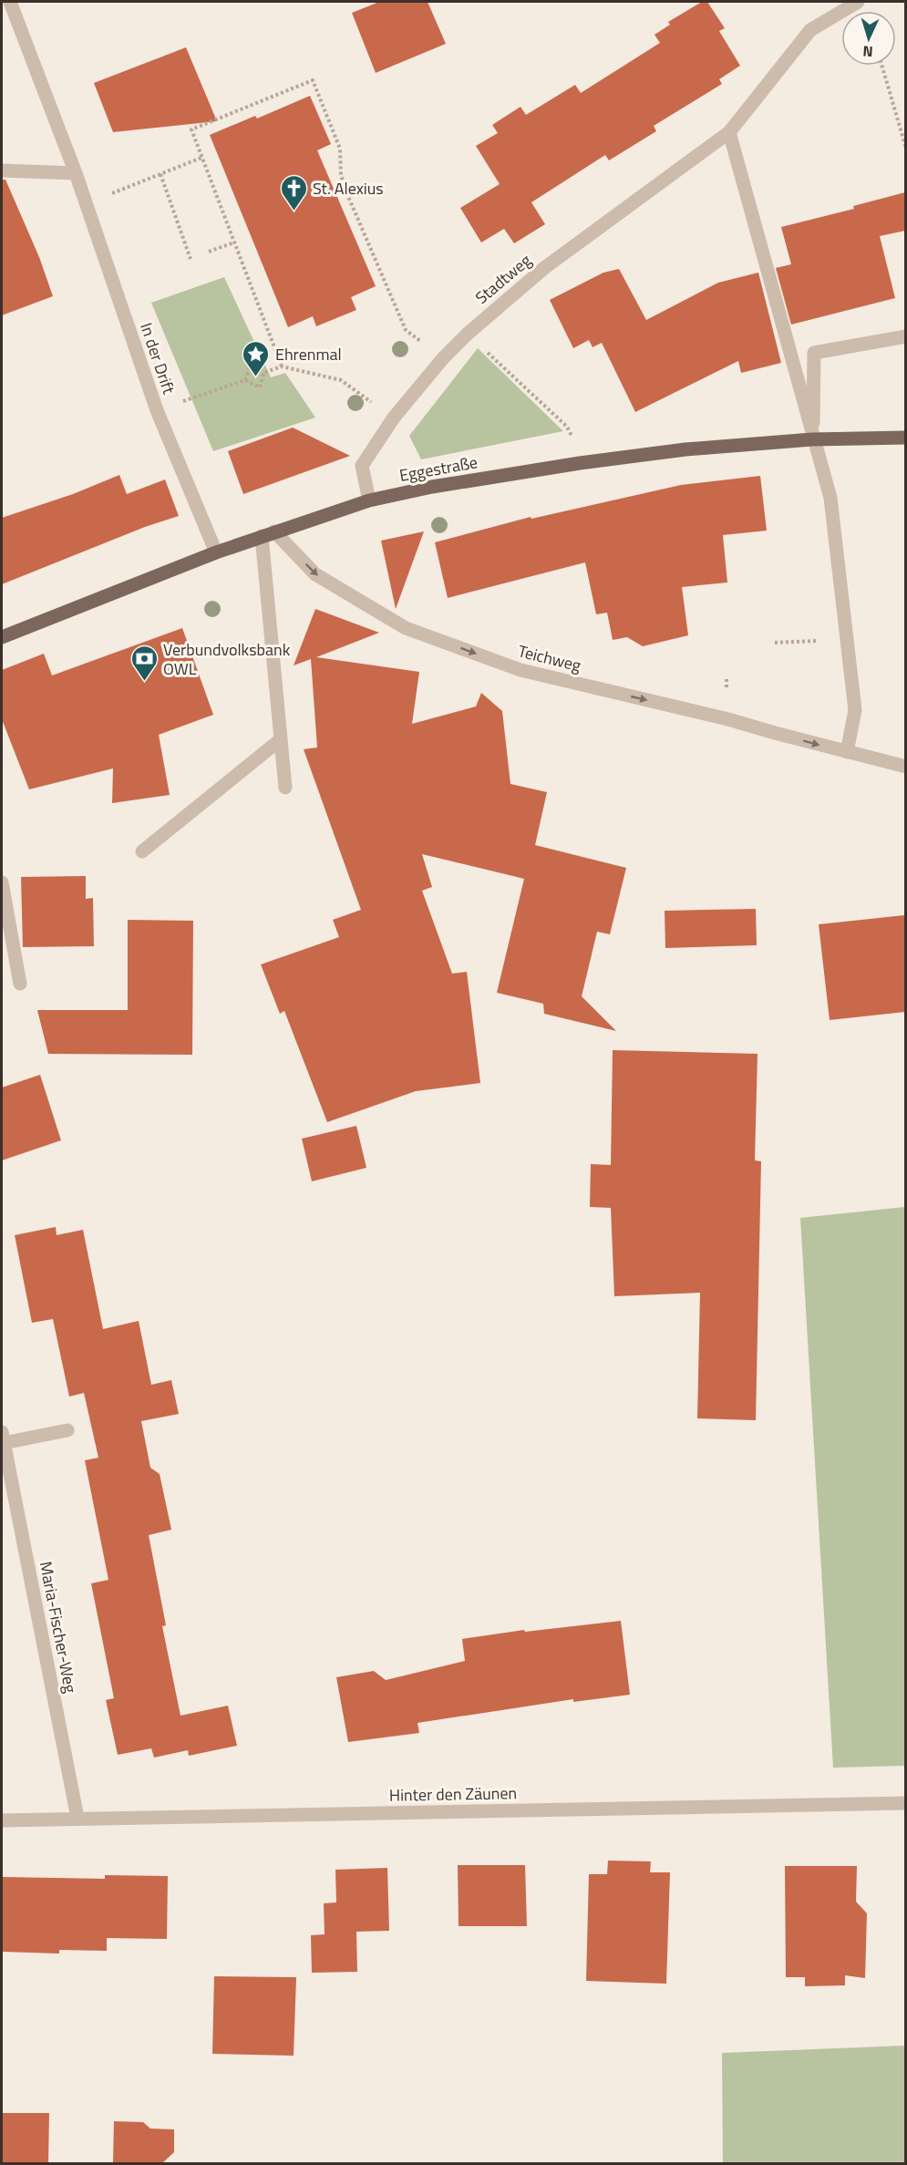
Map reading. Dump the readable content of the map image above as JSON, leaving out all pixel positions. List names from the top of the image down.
{
  "streets": {
    "main road": ["Eggestraße"],
    "street": [
      "Stadtweg",
      "In der Drift",
      "Teichweg",
      "Maria-Fischer-Weg",
      "Hinter den Zäunen"
    ]
  },
  "crossings": [
    ["Stadtweg", "Eggestraße"],
    ["In der Drift", "Eggestraße"],
    ["Eggestraße", "Teichweg"],
    ["Maria-Fischer-Weg", "Hinter den Zäunen"]
  ],
  "one_way": ["Teichweg"],
  "places": {
    "church": ["St. Alexius"],
    "place": ["Ehrenmal"],
    "bank": ["Verbundvolksbank OWL"]
  },
  "north": "bottom"
}
